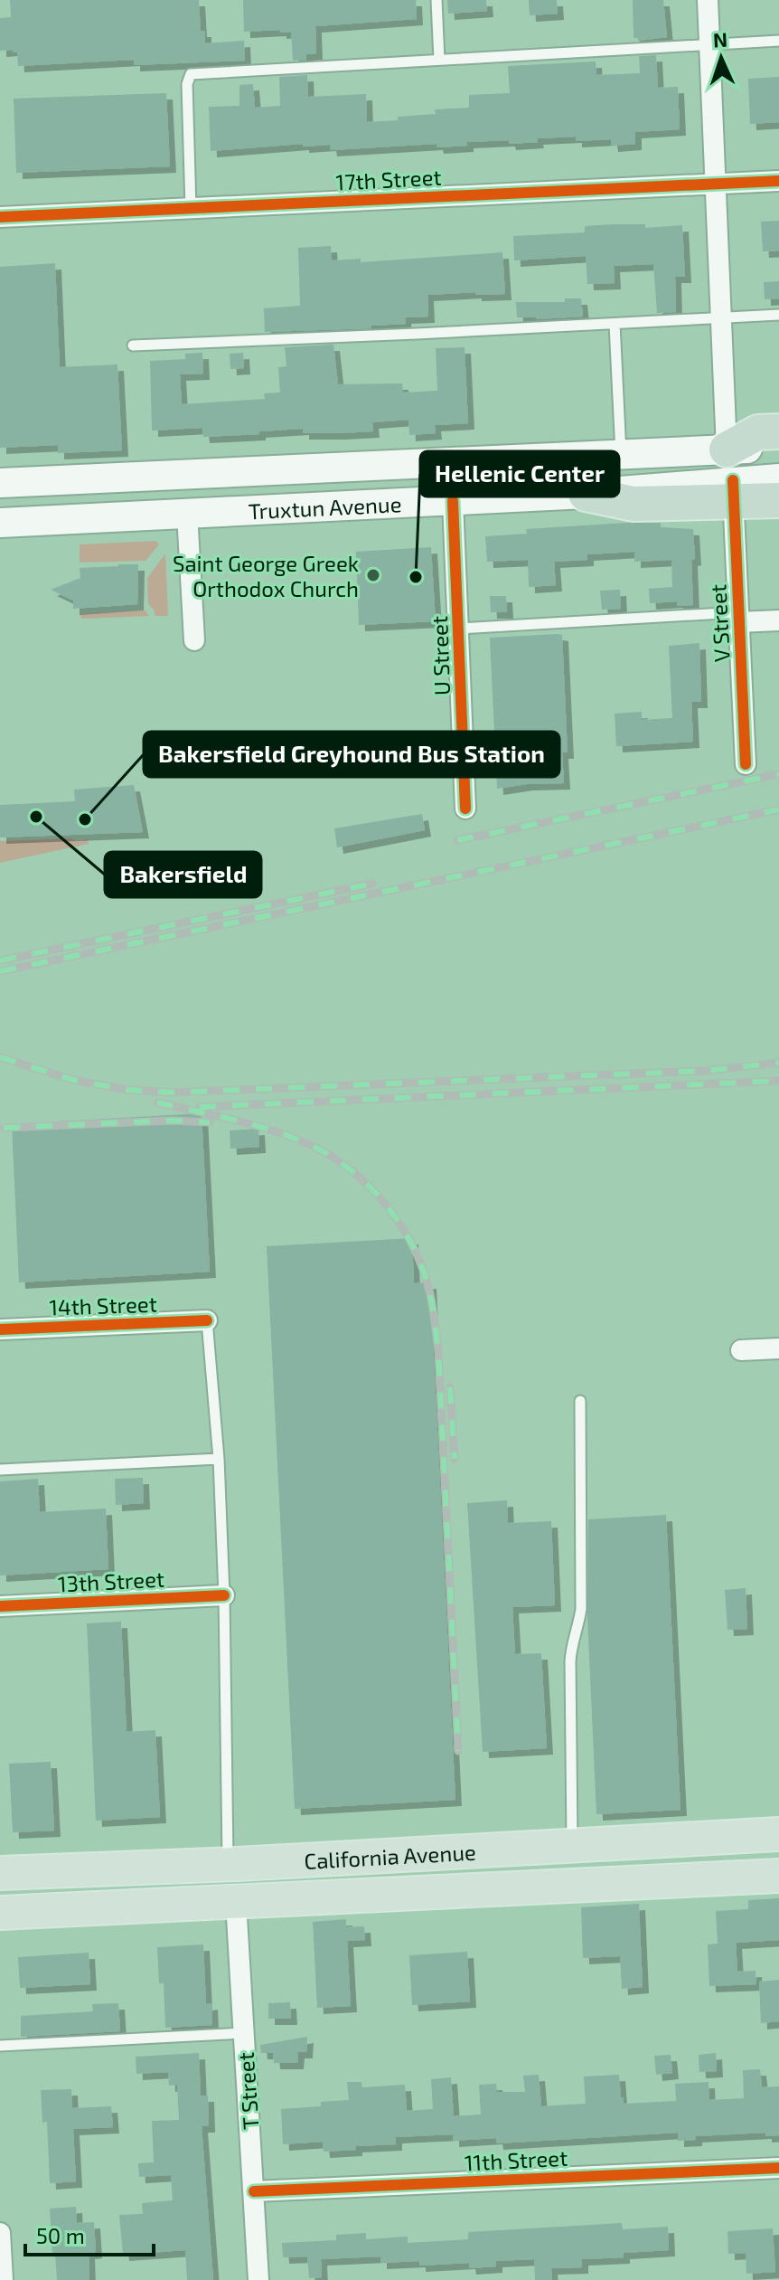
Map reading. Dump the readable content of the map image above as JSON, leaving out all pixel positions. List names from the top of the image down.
{
  "streets": {
    "main road": ["Truxtun Avenue", "California Avenue"],
    "street": [
      "17th Street",
      "V Street",
      "U Street",
      "14th Street",
      "13th Street",
      "T Street",
      "11th Street"
    ]
  },
  "crossings": [
    ["17th Street", "V Street"],
    ["Truxtun Avenue", "V Street"],
    ["Truxtun Avenue", "U Street"],
    ["California Avenue", "T Street"],
    ["T Street", "11th Street"]
  ],
  "places": [
    "Saint George Greek Orthodox Church",
    "Hellenic Center",
    "Bakersfield",
    "Bakersfield Greyhound Bus Station"
  ],
  "scale_bar": "50 m",
  "north": "top"
}
